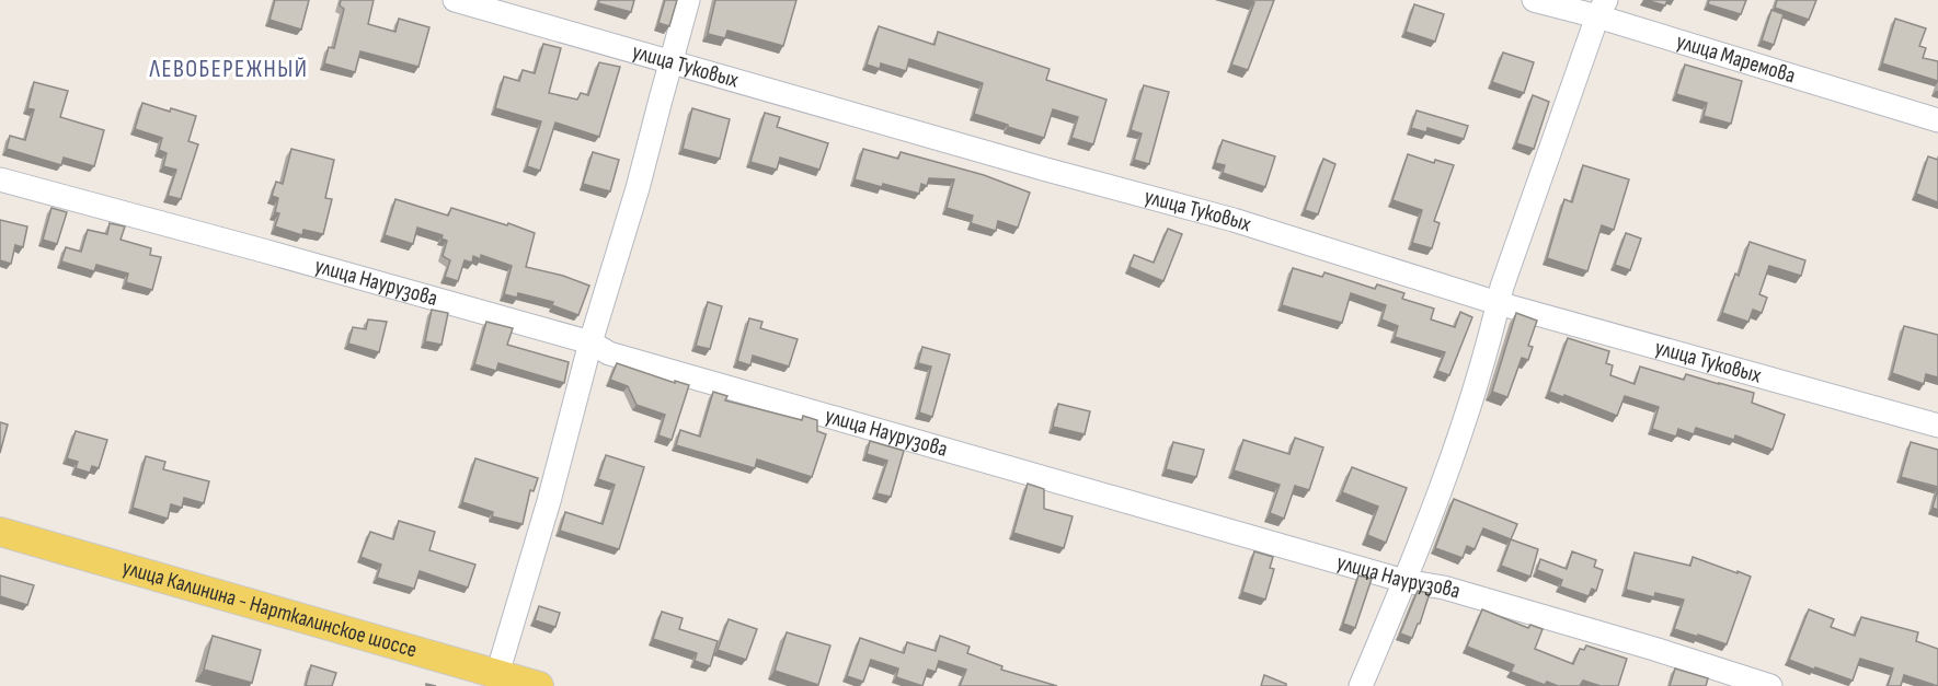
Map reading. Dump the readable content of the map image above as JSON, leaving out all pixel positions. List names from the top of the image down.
{
  "streets": {
    "main road": ["улица Калинина - Нарткалинское шоссе"],
    "street": ["улица Маремова", "улица Туковых", "улица Наурузова"]
  },
  "districts": ["ЛЕВОБЕРЕЖНЫЙ"]
}
